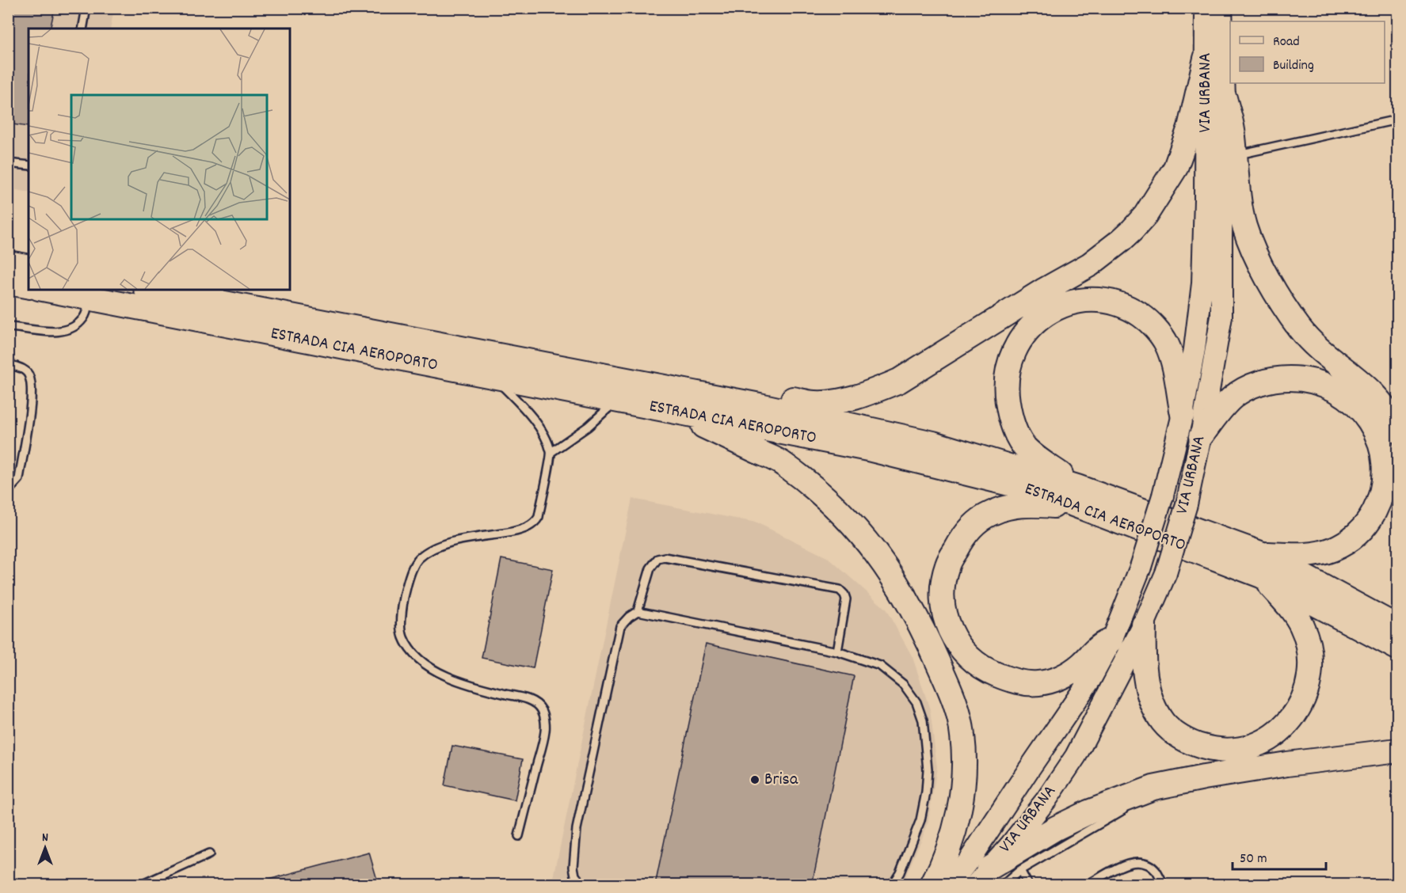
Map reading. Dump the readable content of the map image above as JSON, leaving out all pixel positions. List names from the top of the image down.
{
  "streets": {
    "highway": ["ESTRADA CIA AEROPORTO"],
    "main road": ["VIA URBANA"]
  },
  "places": ["Brisa"],
  "legend": ["Road", "Building"],
  "scale_bar": "50 m",
  "north": "top"
}
